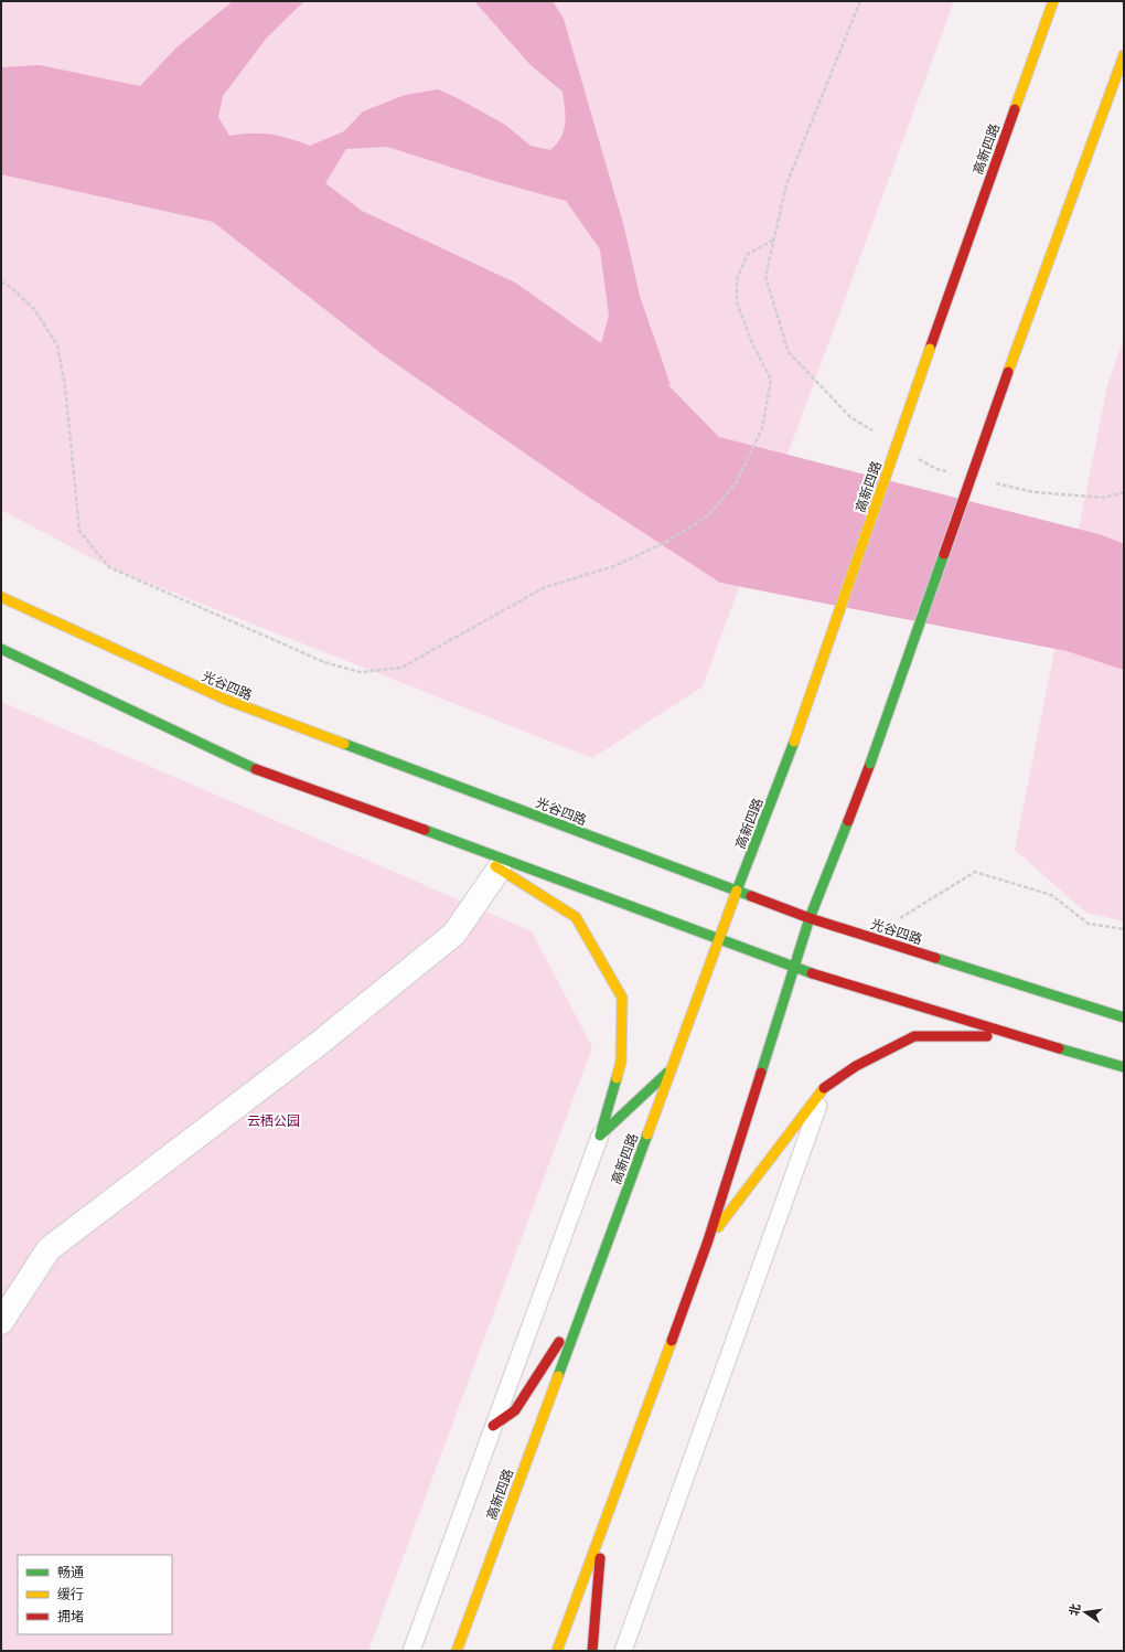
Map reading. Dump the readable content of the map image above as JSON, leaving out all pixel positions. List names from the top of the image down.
{
  "streets": {
    "main road": ["高新四路", "光谷四路"]
  },
  "crossings": [
    ["高新四路", "光谷四路"]
  ],
  "parks": ["云栖公园"],
  "legend": ["畅通", "缓行", "拥堵"],
  "north": "left"
}
